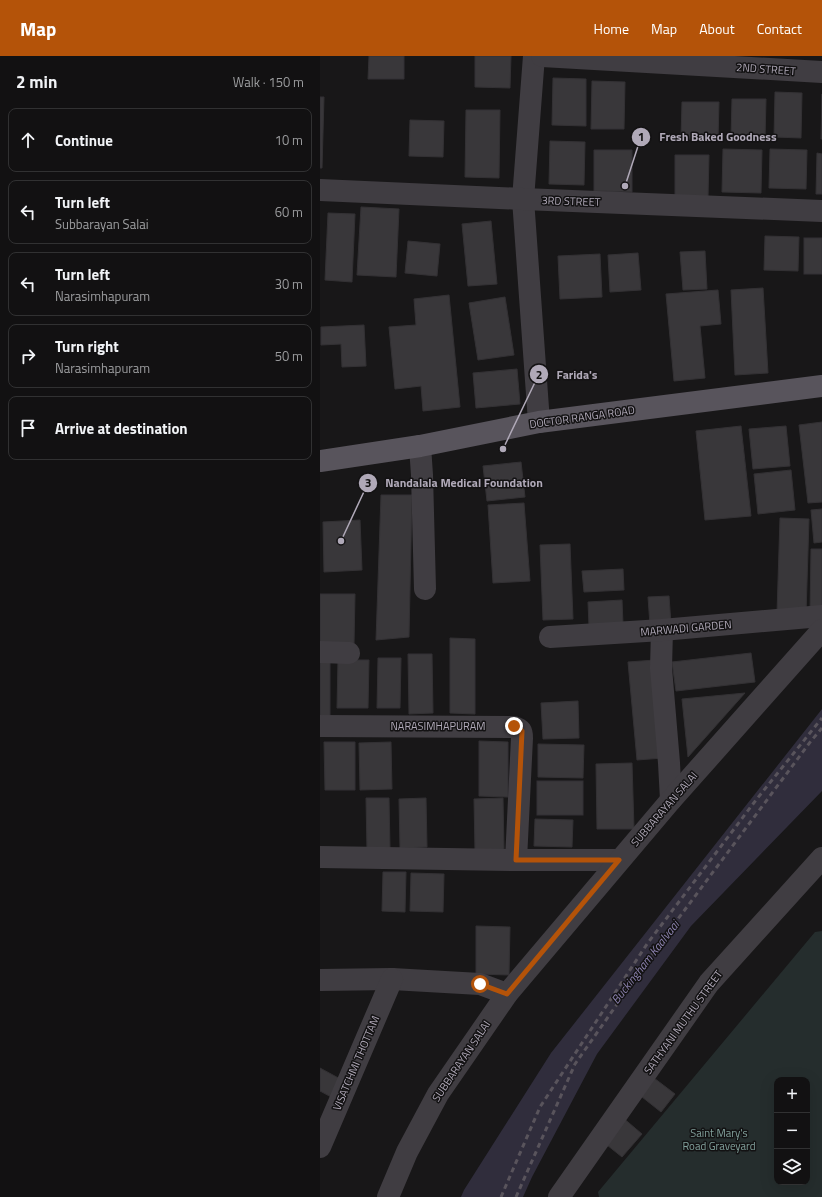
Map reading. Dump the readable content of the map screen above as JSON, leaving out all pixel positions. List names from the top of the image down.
{
  "streets": {
    "main road": ["DOCTOR RANGA ROAD"],
    "street": [
      "2ND STREET",
      "3RD STREET",
      "MARWADI GARDEN",
      "NARASIMHAPURAM",
      "SUBBARAYAN SALAI",
      "SATHYANI MUTHU STREET",
      "VISATCHMI THOTTAM"
    ]
  },
  "water": ["Buckingham Kaalvaai"],
  "parks": ["Saint Mary's Road Graveyard"],
  "places": ["Fresh Baked Goodness", "Farida's", "Nandalala Medical Foundation"],
  "page": {
    "header": "Map",
    "nav": [
      "Home",
      "Map",
      "About",
      "Contact"
    ],
    "heading": ["2 min", "Walk · 150 m"],
    "list": [
      ["Continue", "10 m"],
      ["Turn left", "Subbarayan Salai", "60 m"],
      ["Turn left", "Narasimhapuram", "30 m"],
      ["Turn right", "Narasimhapuram", "50 m"],
      "Arrive at destination"
    ],
    "map_buttons": ["+", "−"]
  }
}
